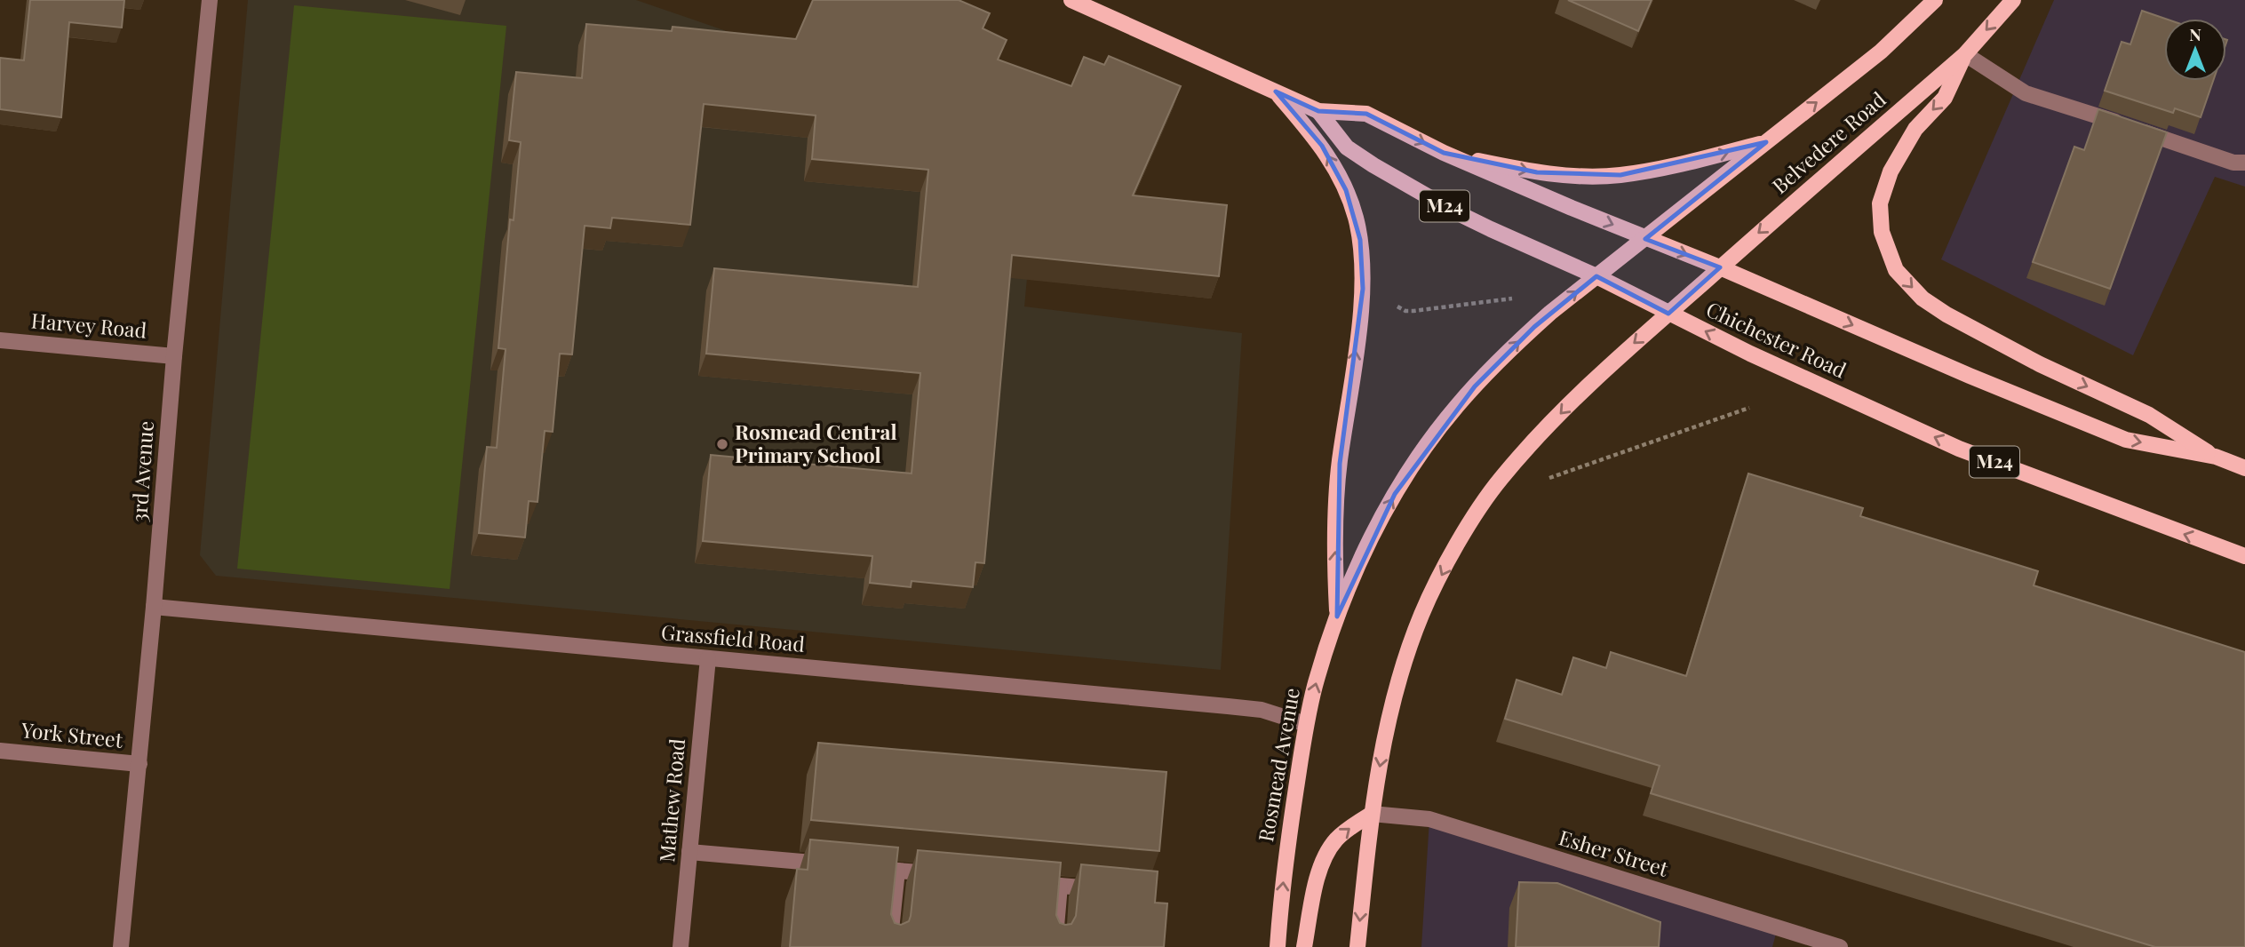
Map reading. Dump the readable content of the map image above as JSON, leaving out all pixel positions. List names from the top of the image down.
{
  "streets": {
    "main road": [
      "Belvedere Road",
      "M24",
      "Chichester Road",
      "Rosmead Avenue"
    ],
    "street": [
      "Harvey Road",
      "3rd Avenue",
      "Grassfield Road",
      "York Street",
      "Mathew Road",
      "Esher Street"
    ]
  },
  "crossings": [
    ["Belvedere Road", "Chichester Road"],
    ["Belvedere Road", "Rosmead Avenue"],
    ["Harvey Road", "3rd Avenue"],
    ["Chichester Road", "Rosmead Avenue"],
    ["3rd Avenue", "Grassfield Road"],
    ["3rd Avenue", "York Street"],
    ["Grassfield Road", "Rosmead Avenue"],
    ["Grassfield Road", "Mathew Road"]
  ],
  "places": ["Rosmead Central Primary School"],
  "north": "top"
}
